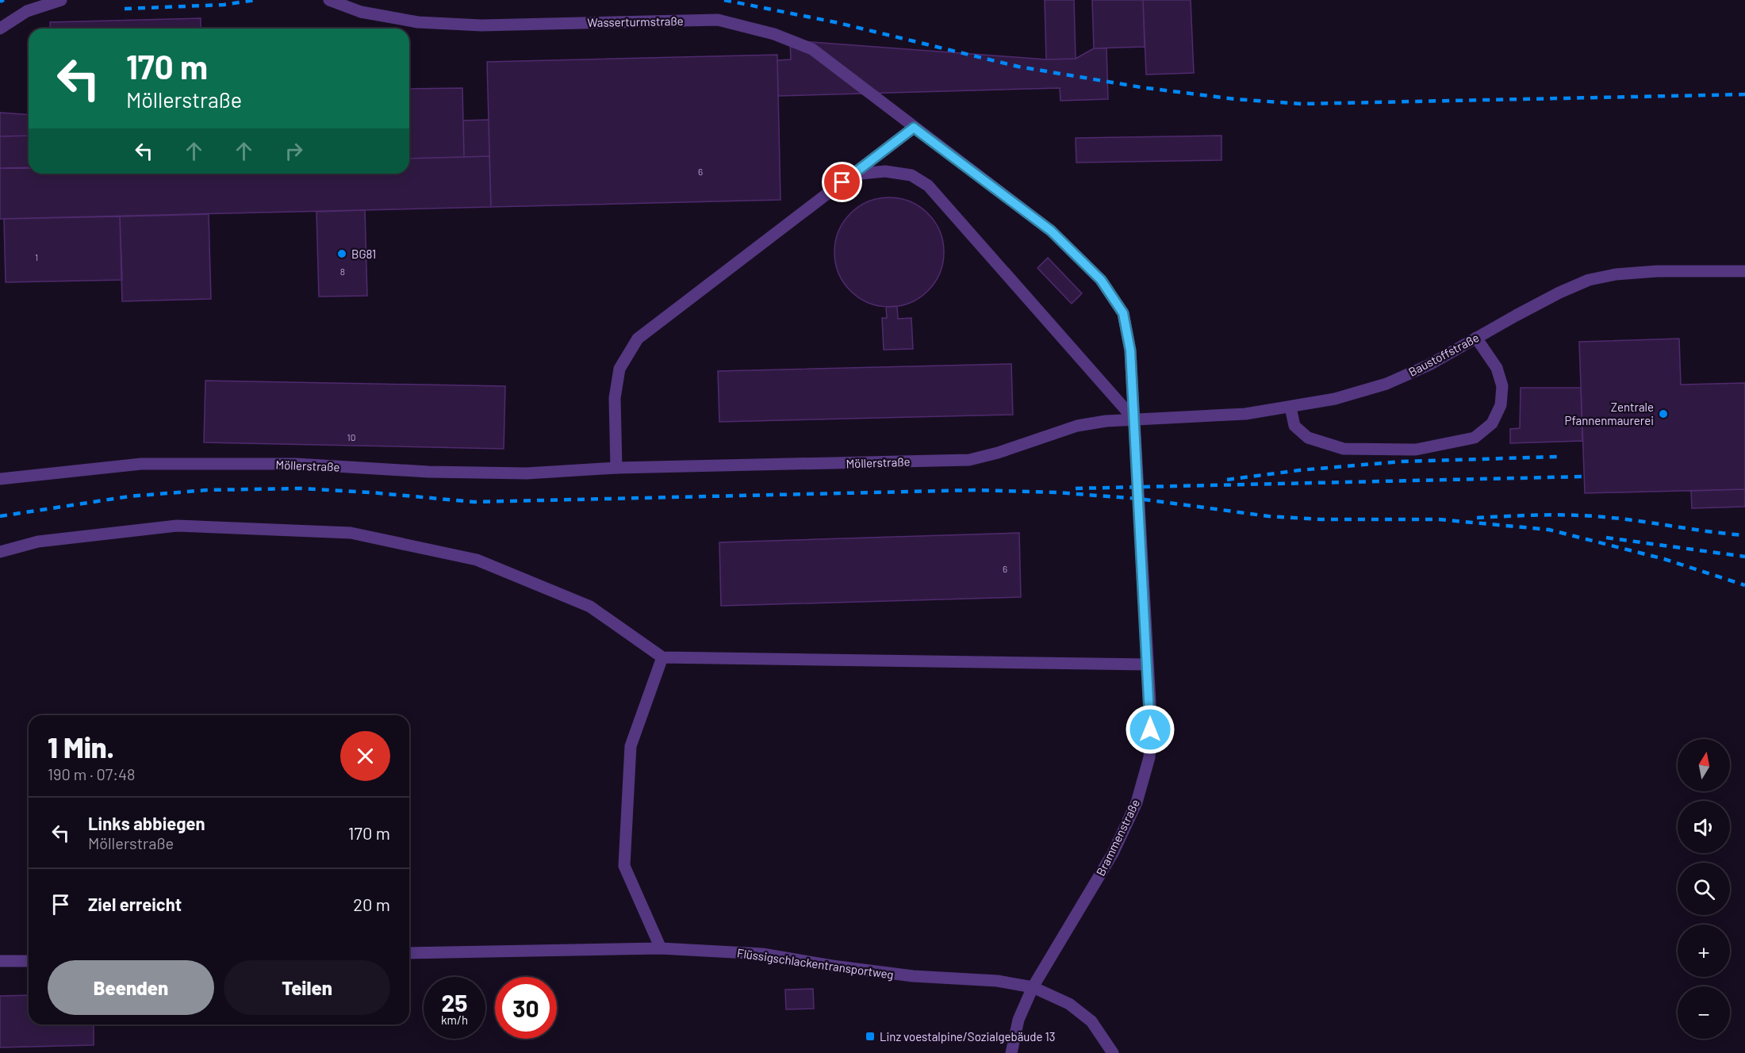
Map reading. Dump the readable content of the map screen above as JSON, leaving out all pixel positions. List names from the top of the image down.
{
  "streets": {
    "street": [
      "Wasserturmstraße",
      "Baustoffstraße",
      "Möllerstraße",
      "Brammenstraße",
      "Flüssigschlackentransportweg"
    ]
  },
  "crossings": [
    ["Wasserturmstraße", "Brammenstraße"],
    ["Baustoffstraße", "Möllerstraße"],
    ["Baustoffstraße", "Brammenstraße"],
    ["Möllerstraße", "Brammenstraße"],
    ["Brammenstraße", "Flüssigschlackentransportweg"]
  ],
  "places": {
    "other": ["BG81", "Zentrale Pfannenmaurerei"],
    "transit": ["Linz voestalpine/Sozialgebäude 13"]
  },
  "house_numbers": [
    "6",
    "1",
    "8",
    "10",
    "6"
  ],
  "north": "top",
  "page": {
    "turn": ["170 m", "Möllerstraße"],
    "heading": ["1 Min.", "190 m · 07:48"],
    "map_buttons": ["+", "−"],
    "list": [
      {
        "name": "Links abbiegen",
        "note": "Möllerstraße",
        "value": "170 m"
      },
      {
        "name": "Ziel erreicht",
        "value": "20 m"
      }
    ],
    "buttons": ["Beenden", "Teilen"],
    "speed": "25 km/h",
    "limit": "30"
  }
}
